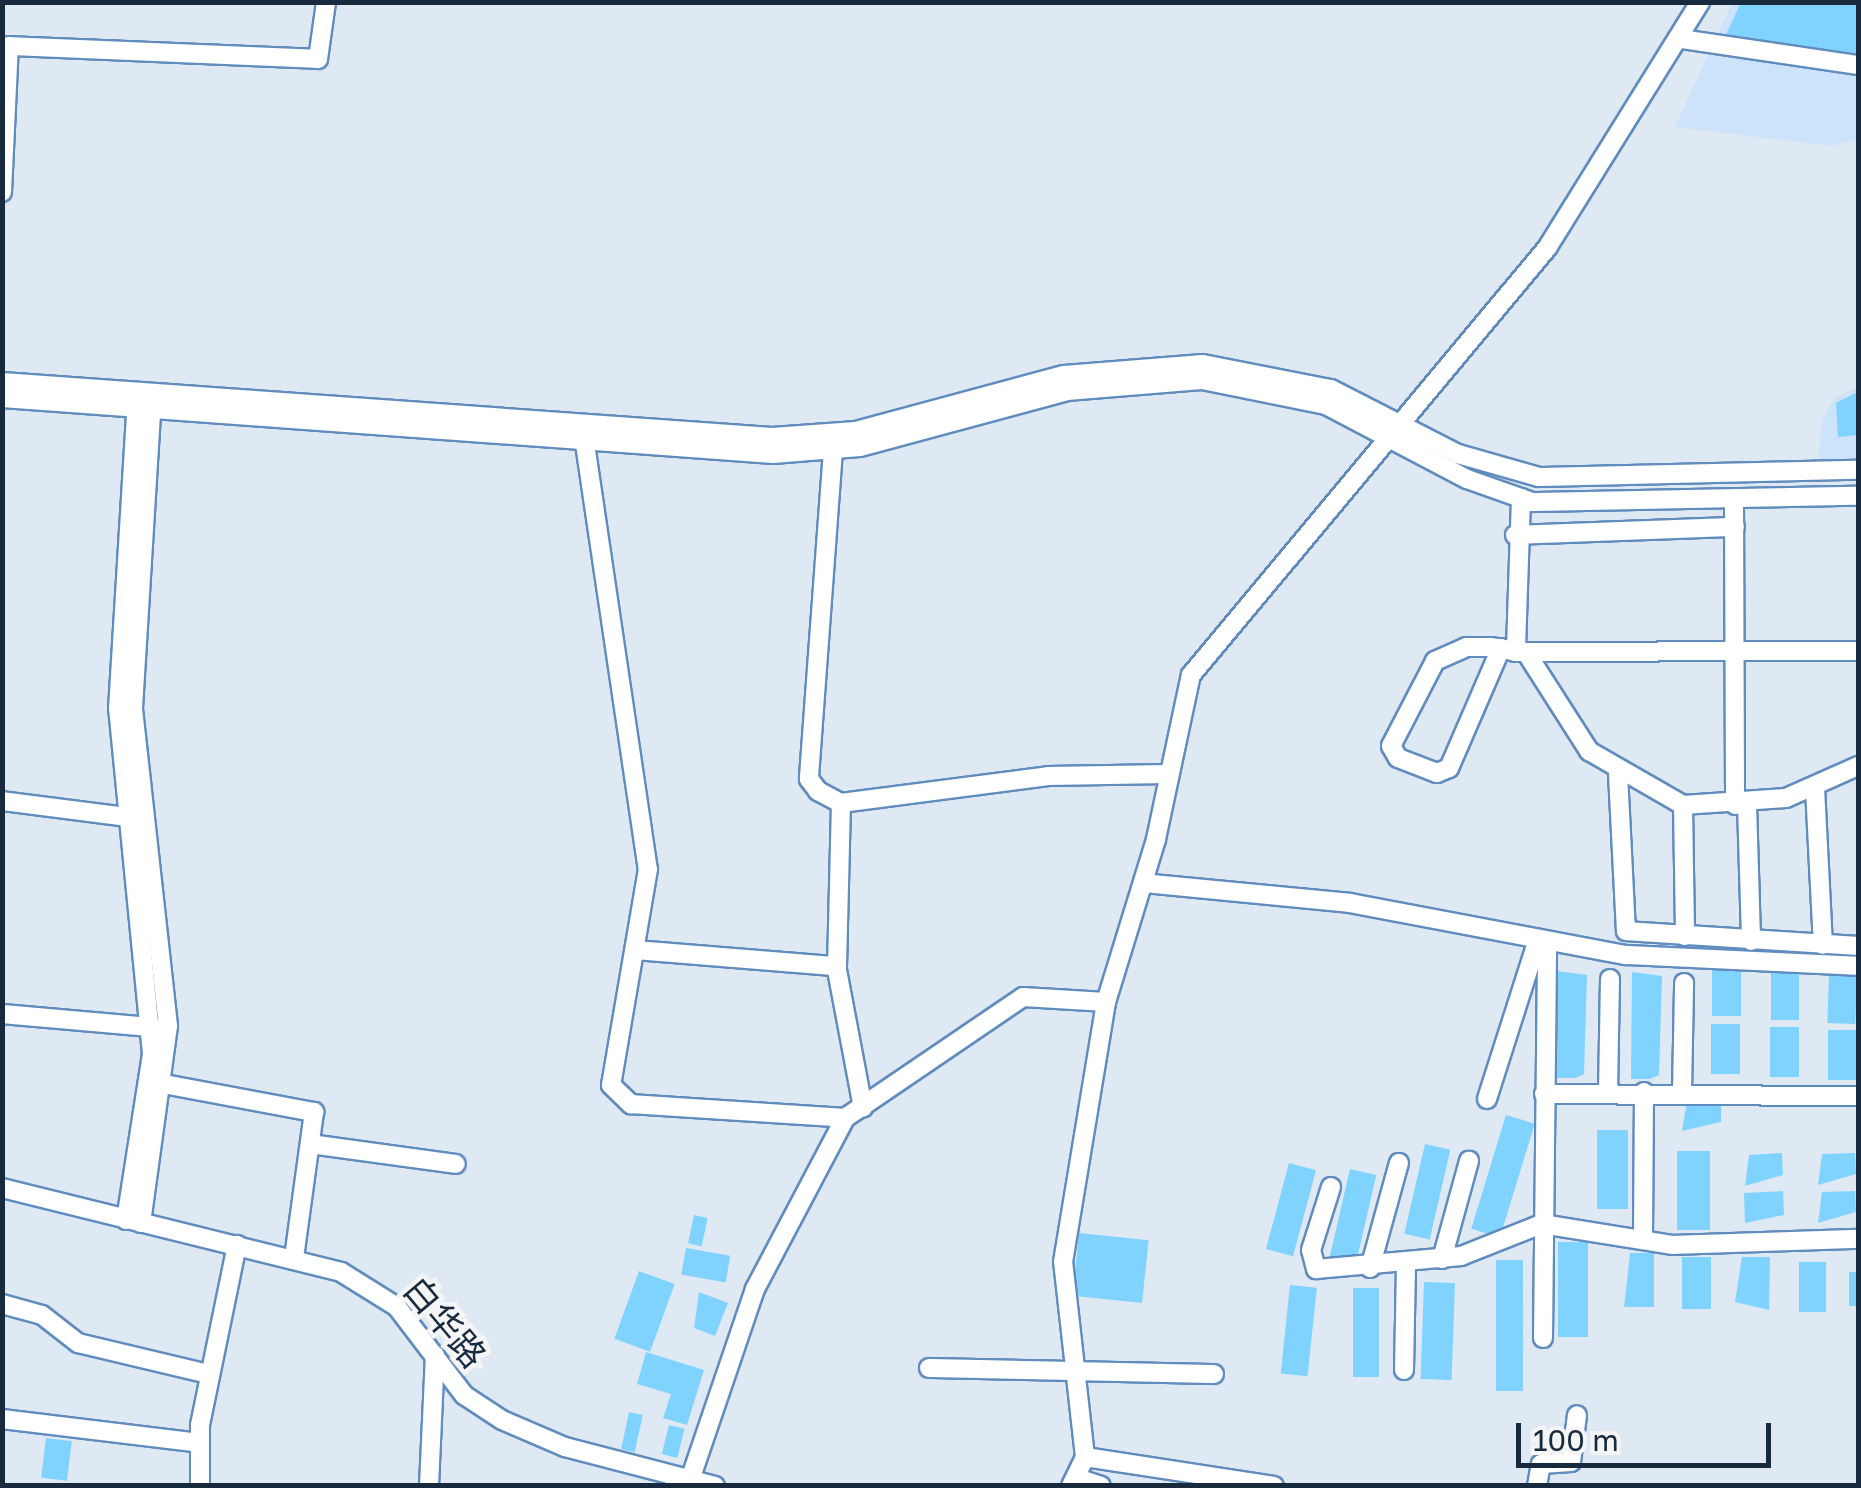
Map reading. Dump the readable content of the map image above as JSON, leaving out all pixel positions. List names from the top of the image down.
{
  "streets": {
    "street": ["白华路"]
  },
  "scale_bar": "100 m"
}
